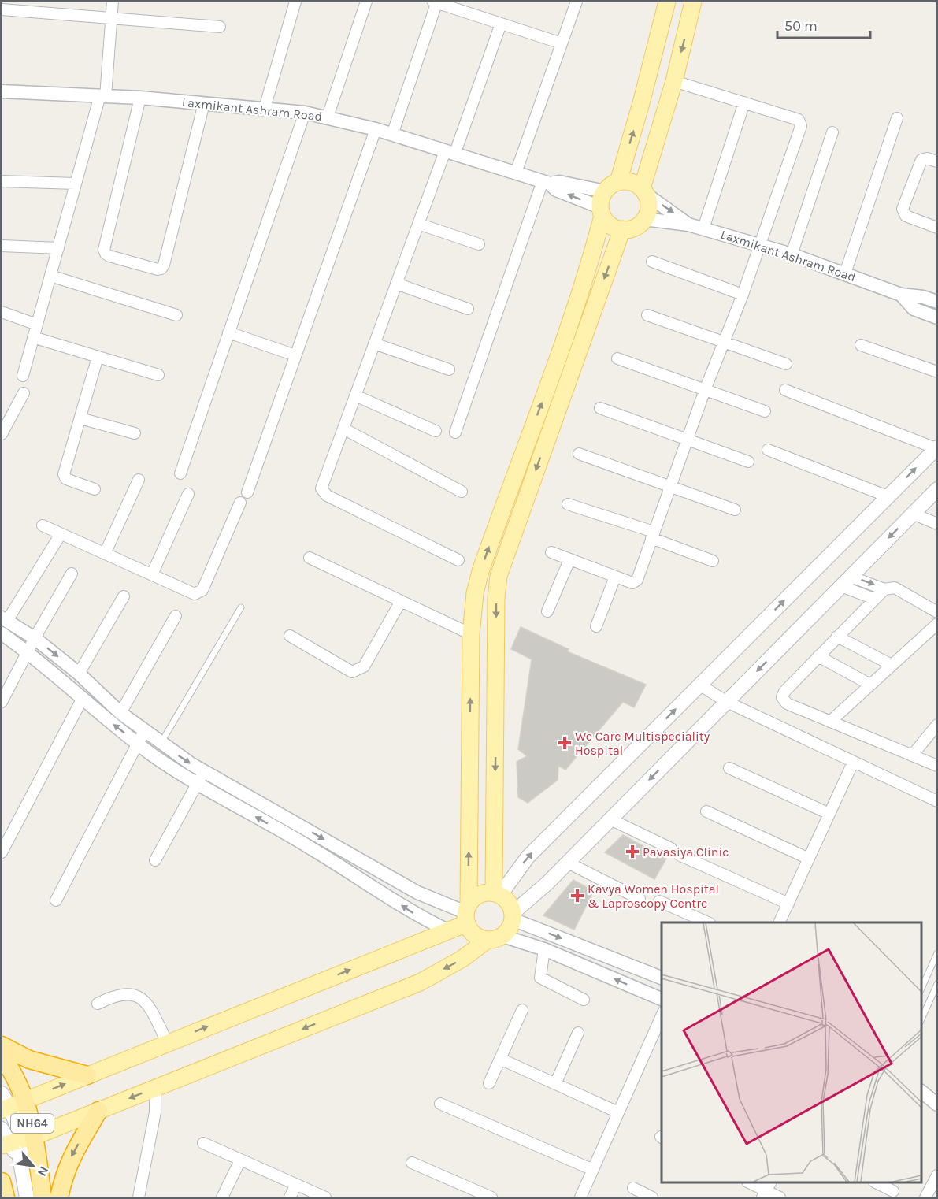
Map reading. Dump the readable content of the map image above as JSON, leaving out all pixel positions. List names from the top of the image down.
{
  "streets": {
    "highway": ["NH64"],
    "street": ["Laxmikant Ashram Road"]
  },
  "places": {
    "health": ["We Care Multispeciality Hospital", "Pavasiya Clinic", "Kavya Women Hospital & Laproscopy Centre"]
  },
  "scale_bar": "50 m",
  "north": "bottom right"
}
